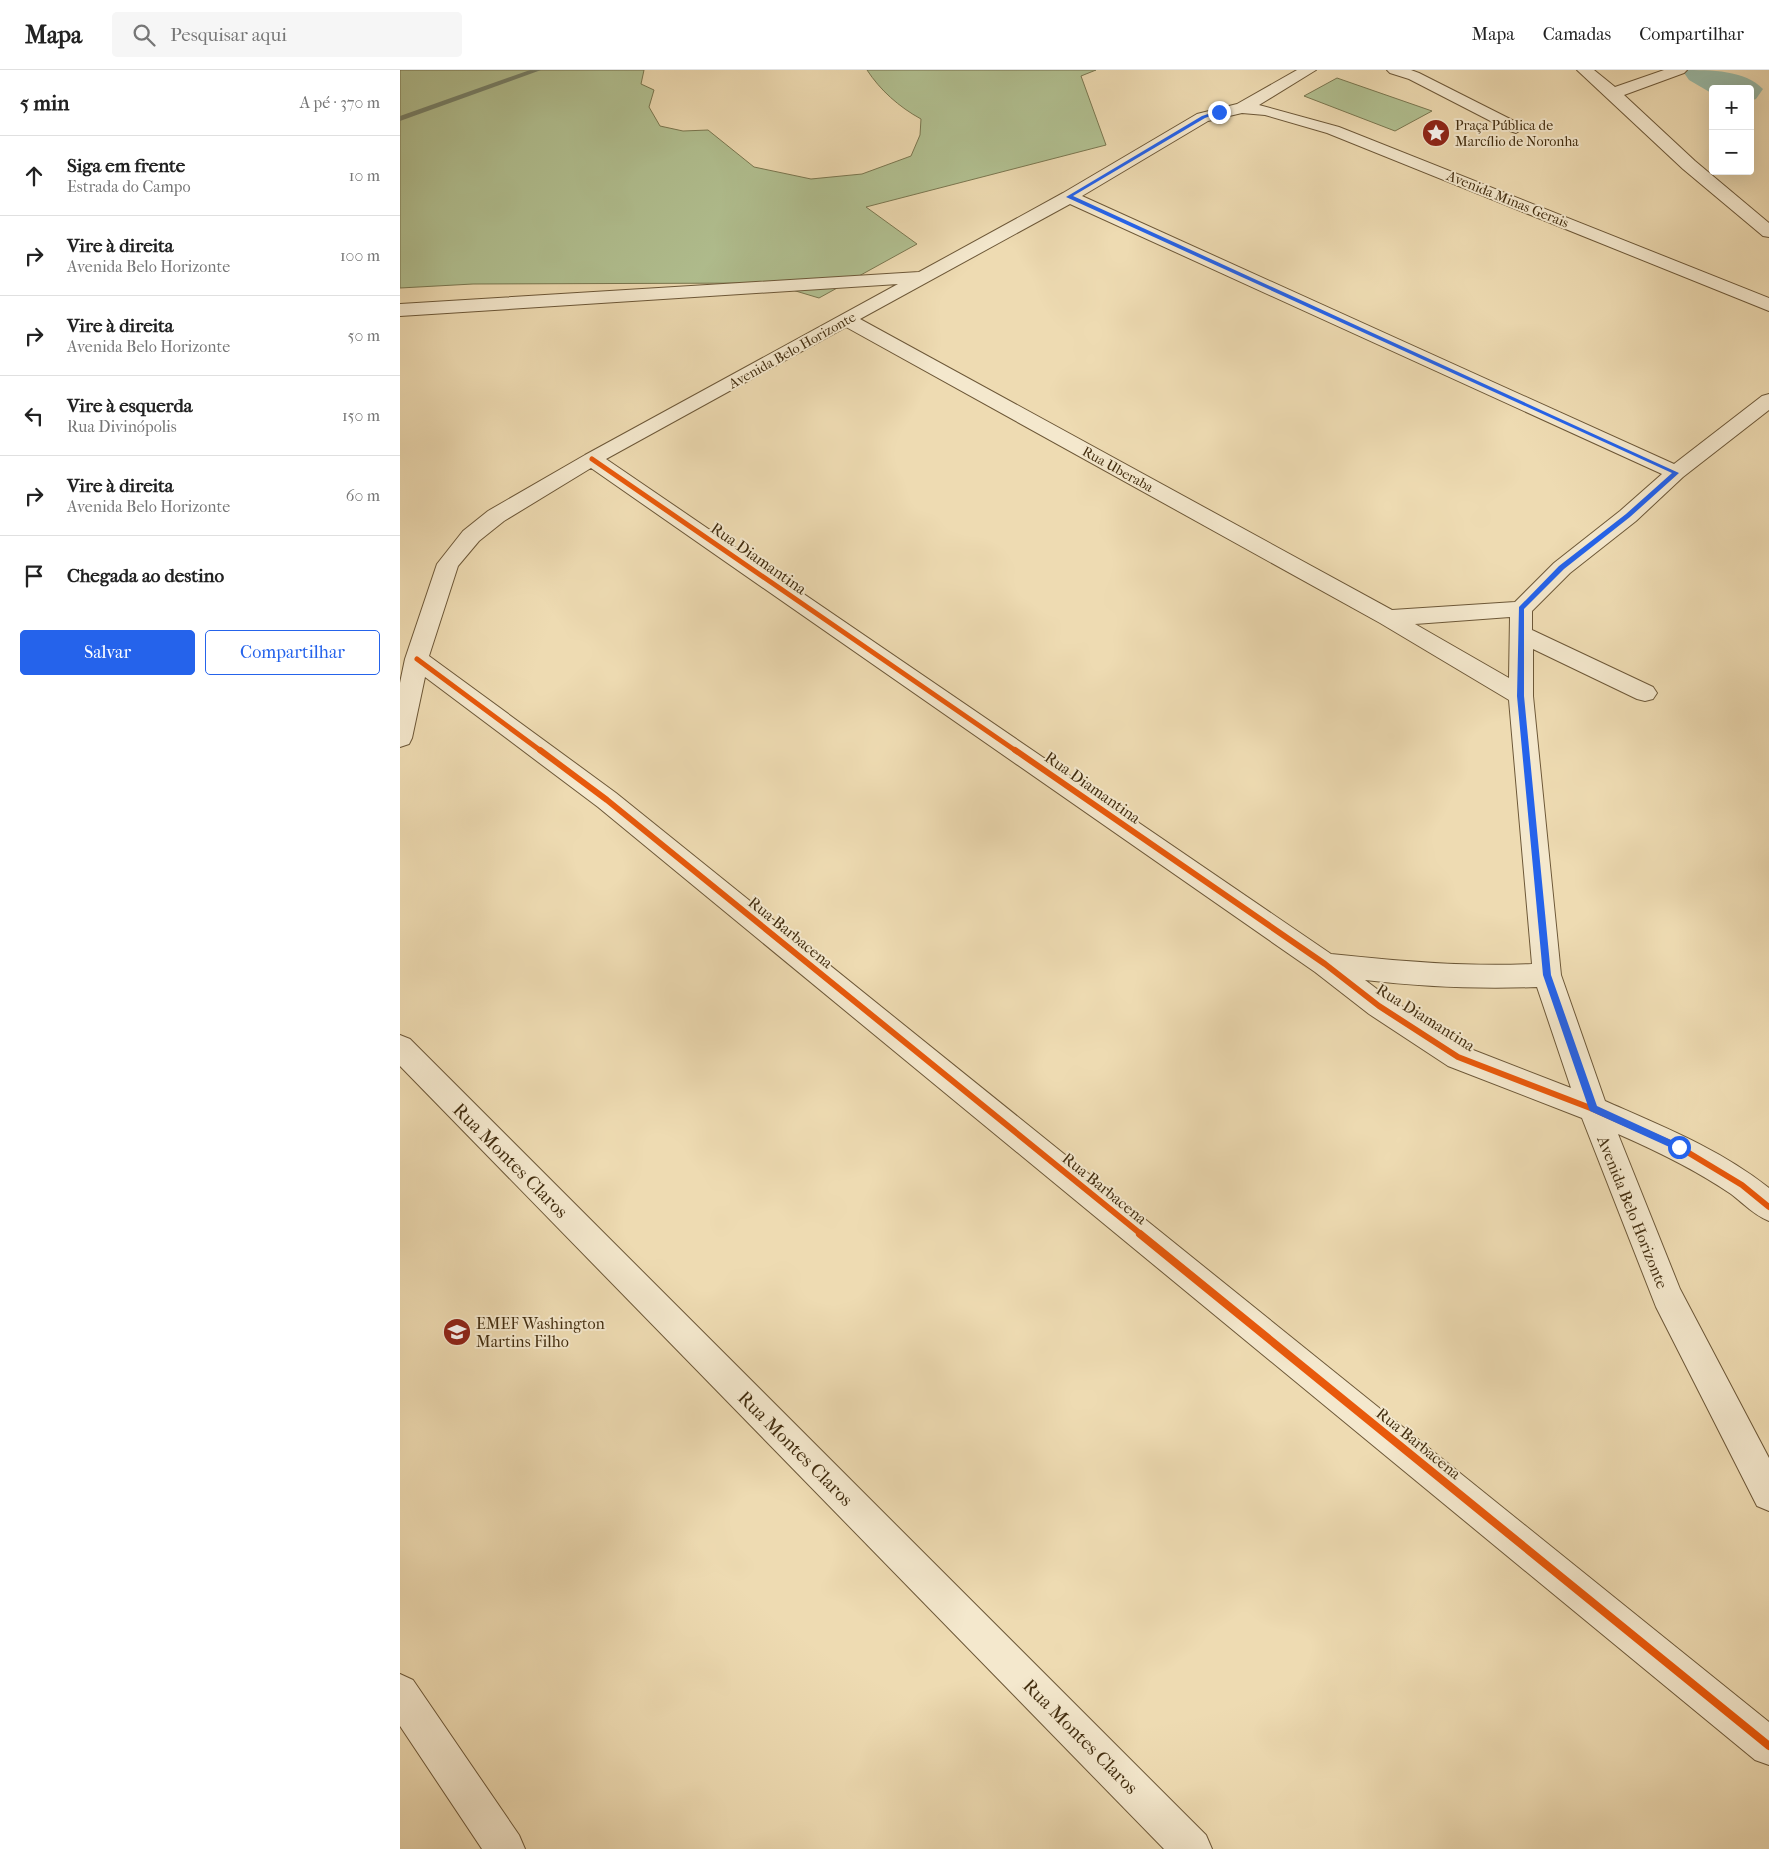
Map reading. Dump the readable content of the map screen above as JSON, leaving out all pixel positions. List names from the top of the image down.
{
  "streets": {
    "street": [
      "Avenida Minas Gerais",
      "Avenida Belo Horizonte",
      "Rua Uberaba",
      "Rua Diamantina",
      "Rua Barbacena",
      "Rua Montes Claros"
    ]
  },
  "crossings": [
    ["Avenida Minas Gerais", "Avenida Belo Horizonte"],
    ["Avenida Belo Horizonte", "Rua Uberaba"],
    ["Avenida Belo Horizonte", "Rua Diamantina"],
    ["Avenida Belo Horizonte", "Rua Barbacena"]
  ],
  "places": {
    "place": ["Praça Pública de Marcílio de Noronha"],
    "school or university": ["EMEF Washington Martins Filho"]
  },
  "page": {
    "header": "Mapa",
    "search": "Pesquisar aqui",
    "nav": ["Mapa", "Camadas", "Compartilhar"],
    "heading": ["5 min", "A pé · 370 m"],
    "map_buttons": ["+", "−"],
    "list": [
      ["Siga em frente", "Estrada do Campo", "10 m"],
      ["Vire à direita", "Avenida Belo Horizonte", "100 m"],
      ["Vire à direita", "Avenida Belo Horizonte", "50 m"],
      ["Vire à esquerda", "Rua Divinópolis", "150 m"],
      ["Vire à direita", "Avenida Belo Horizonte", "60 m"],
      "Chegada ao destino"
    ],
    "buttons": ["Salvar", "Compartilhar"]
  }
}
